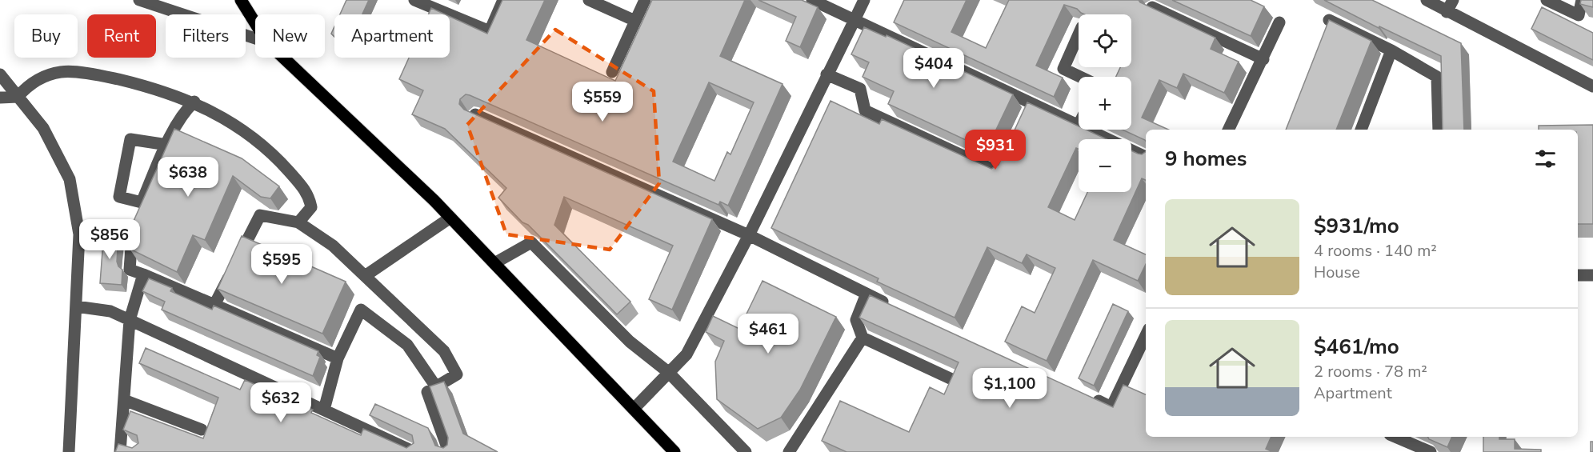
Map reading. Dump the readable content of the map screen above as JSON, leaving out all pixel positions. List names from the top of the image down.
{
  "page": {
    "map_buttons": ["+", "−"],
    "chip": [
      "Buy",
      "Rent",
      "Filters",
      "New",
      "Apartment"
    ],
    "price": [
      "$404",
      "$559",
      "$931",
      "$638",
      "$856",
      "$595",
      "$461",
      "$1,100",
      "$632"
    ],
    "heading": "9 homes",
    "list": [
      {
        "name": "$931/mo",
        "note": "4 rooms · 140 m² · House"
      },
      {
        "name": "$461/mo",
        "note": "2 rooms · 78 m² · Apartment"
      }
    ]
  }
}
